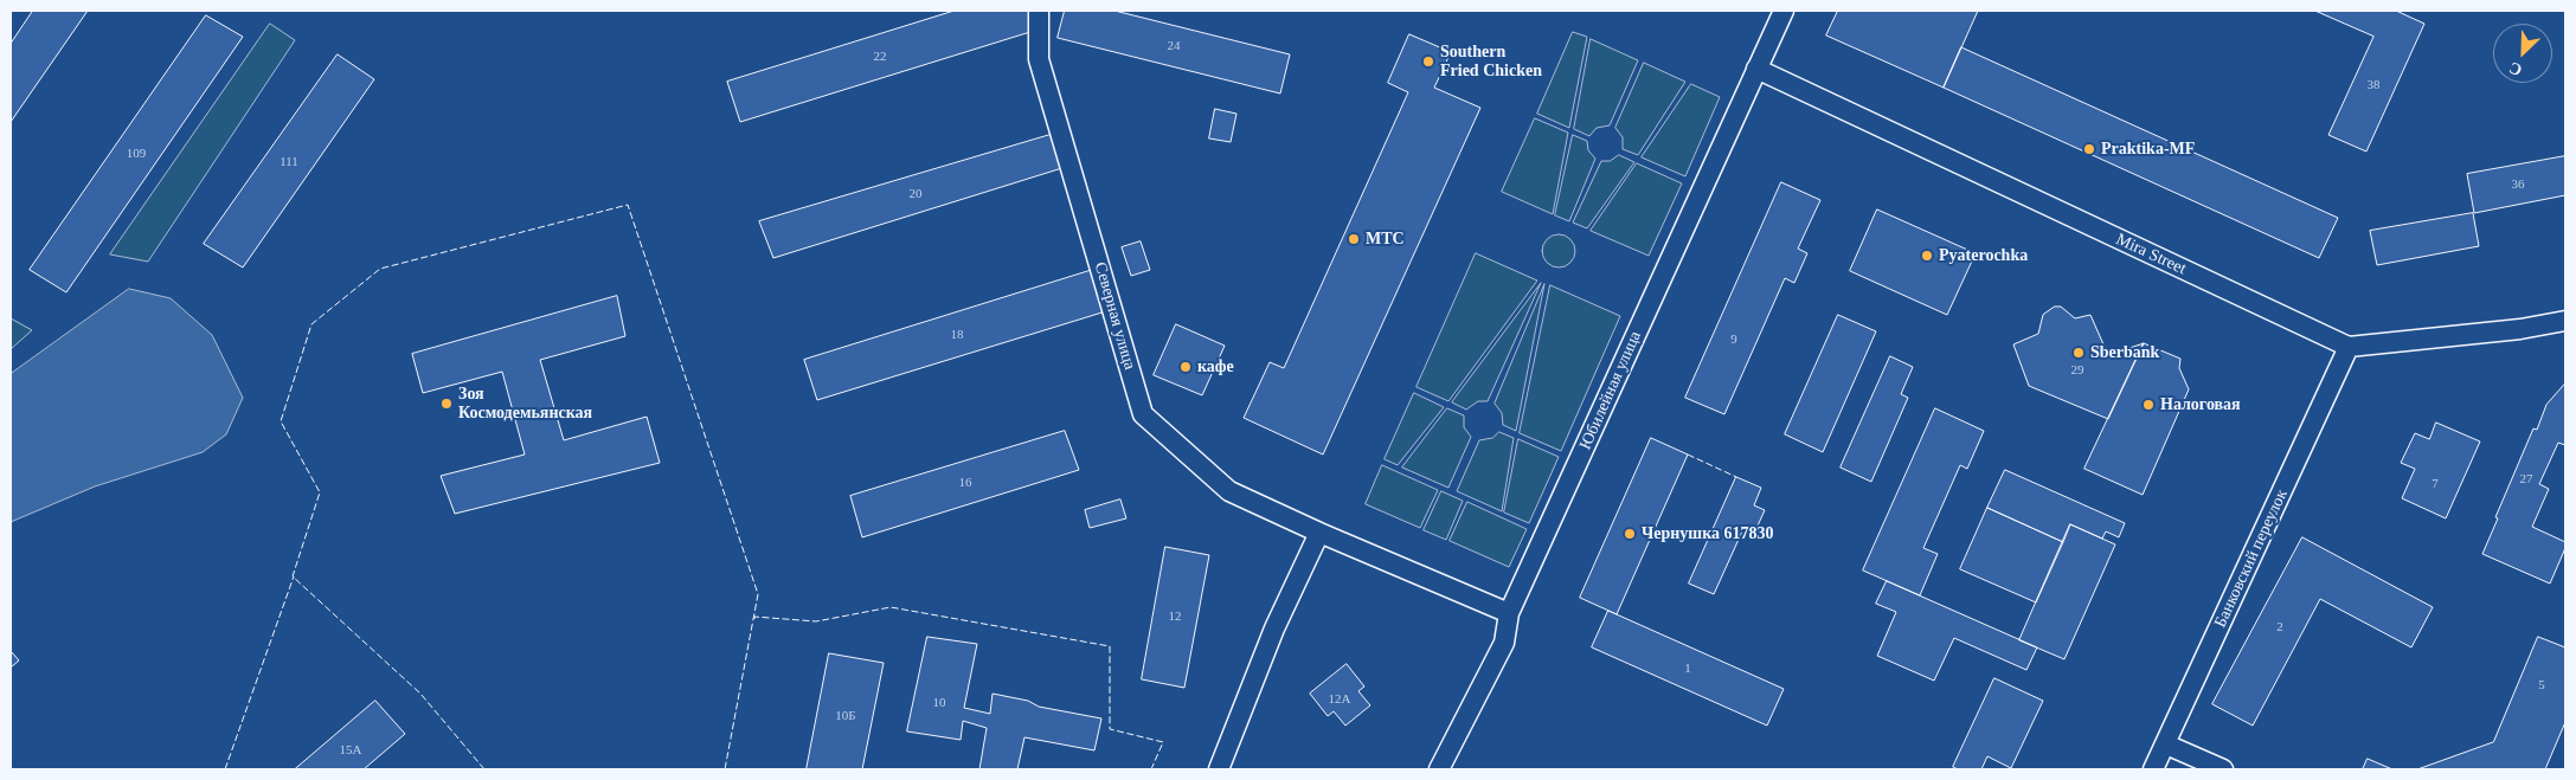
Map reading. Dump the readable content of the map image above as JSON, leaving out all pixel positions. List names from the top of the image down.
{
  "streets": {
    "street": [
      "Mira Street",
      "Северная улица",
      "Юбилейная улица",
      "Банковский переулок"
    ]
  },
  "crossings": [
    ["Mira Street", "Юбилейная улица"],
    ["Mira Street", "Банковский переулок"],
    ["Северная улица", "Юбилейная улица"]
  ],
  "places": [
    "Southern Fried Chicken",
    "Praktika-MF",
    "МТС",
    "Pyaterochka",
    "Sberbank",
    "кафе",
    "Зоя Космодемьянская",
    "Налоговая",
    "Чернушка 617830"
  ],
  "house_numbers": [
    "24",
    "22",
    "38",
    "109",
    "111",
    "36",
    "20",
    "18",
    "9",
    "29",
    "27",
    "16",
    "7",
    "12",
    "2",
    "1",
    "5",
    "12А",
    "10",
    "10Б",
    "15А"
  ],
  "north": "bottom left"
}
